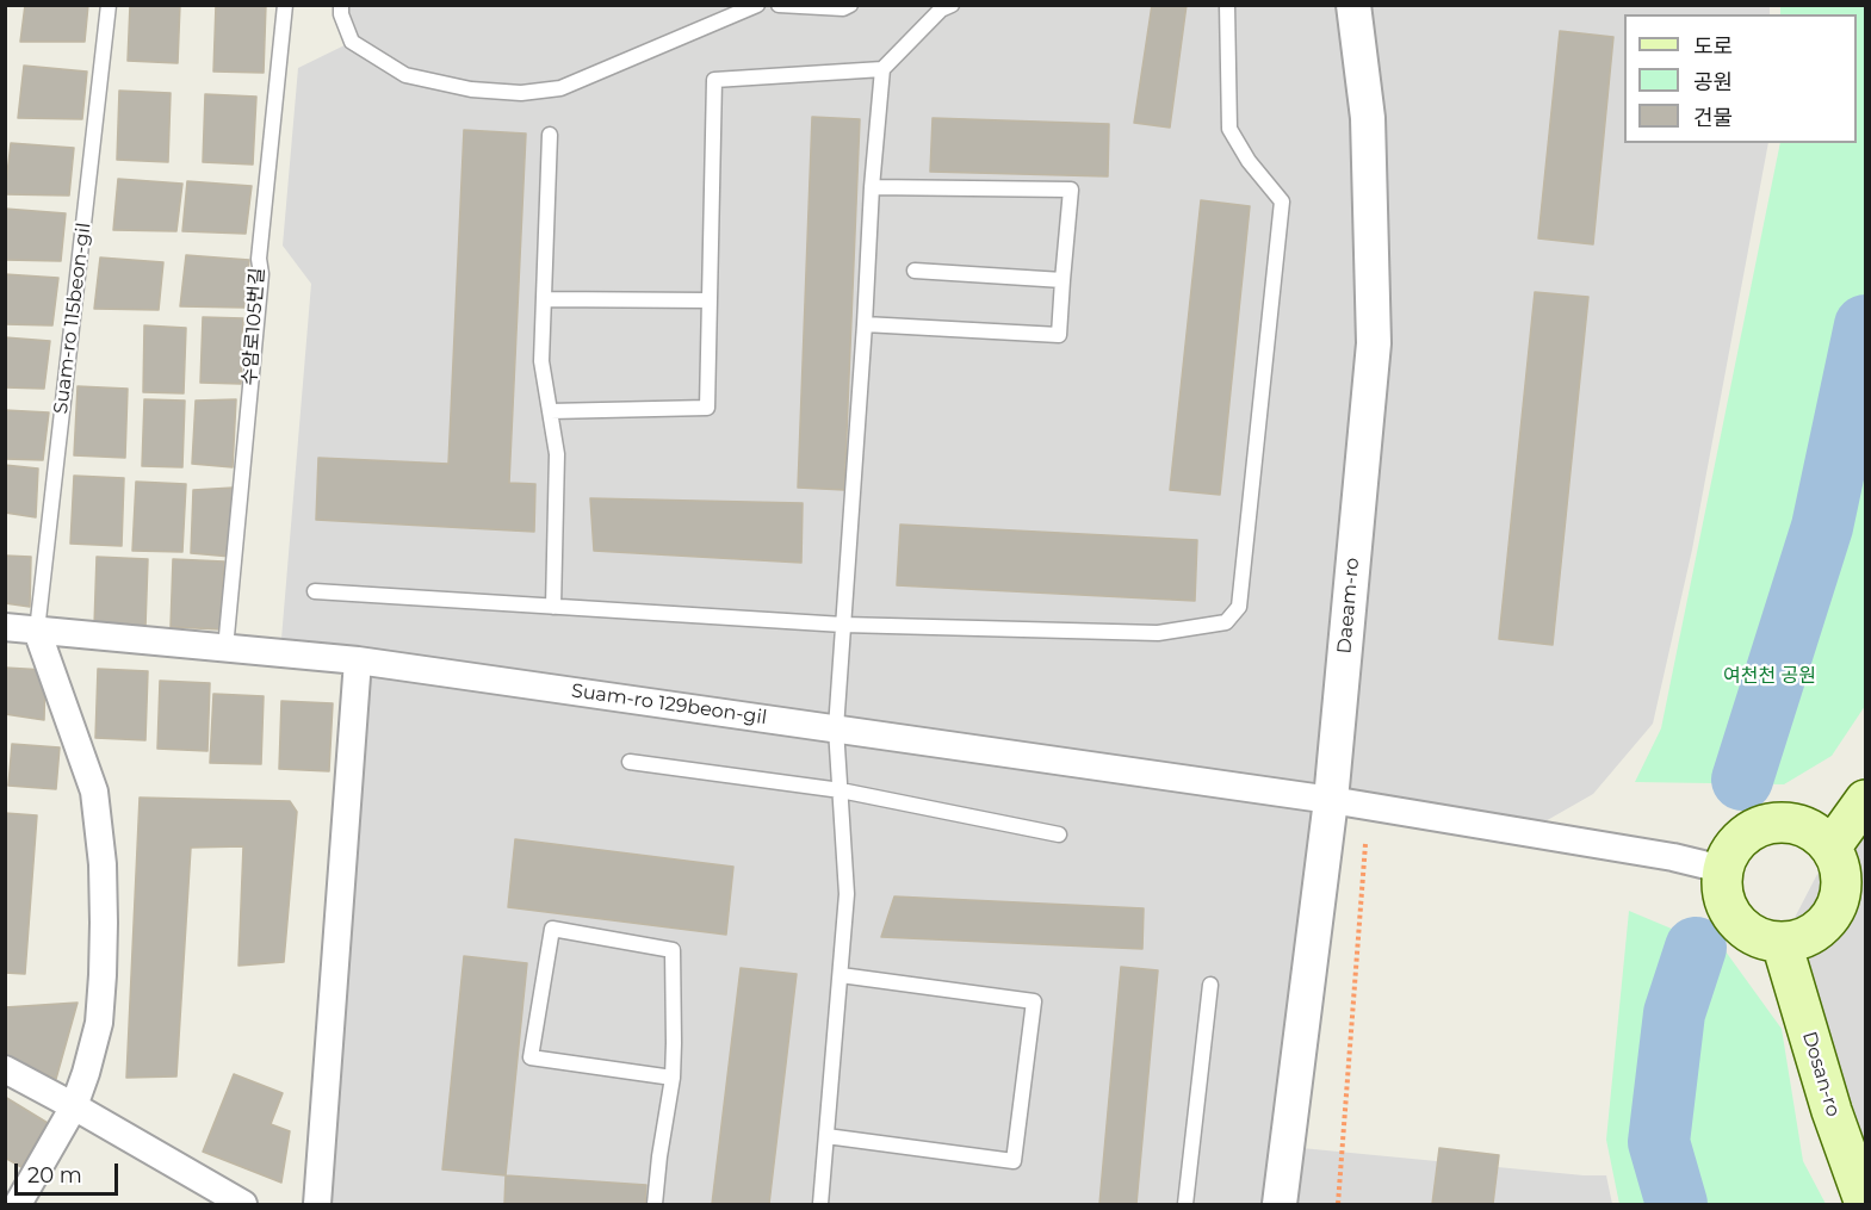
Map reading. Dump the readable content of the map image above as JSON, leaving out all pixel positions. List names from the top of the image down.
{
  "streets": {
    "main road": ["Dosan-ro"],
    "street": ["Daeam-ro", "Suam-ro 129beon-gil"],
    "lane": ["Suam-ro 115beon-gil", "수암로105번길"]
  },
  "crossings": [
    ["Suam-ro 115beon-gil", "Suam-ro 129beon-gil"],
    ["수암로105번길", "Suam-ro 129beon-gil"],
    ["Daeam-ro", "Suam-ro 129beon-gil"],
    ["Suam-ro 129beon-gil", "Dosan-ro"]
  ],
  "parks": ["여천천 공원"],
  "legend": ["도로", "공원", "건물"],
  "scale_bar": "20 m"
}
